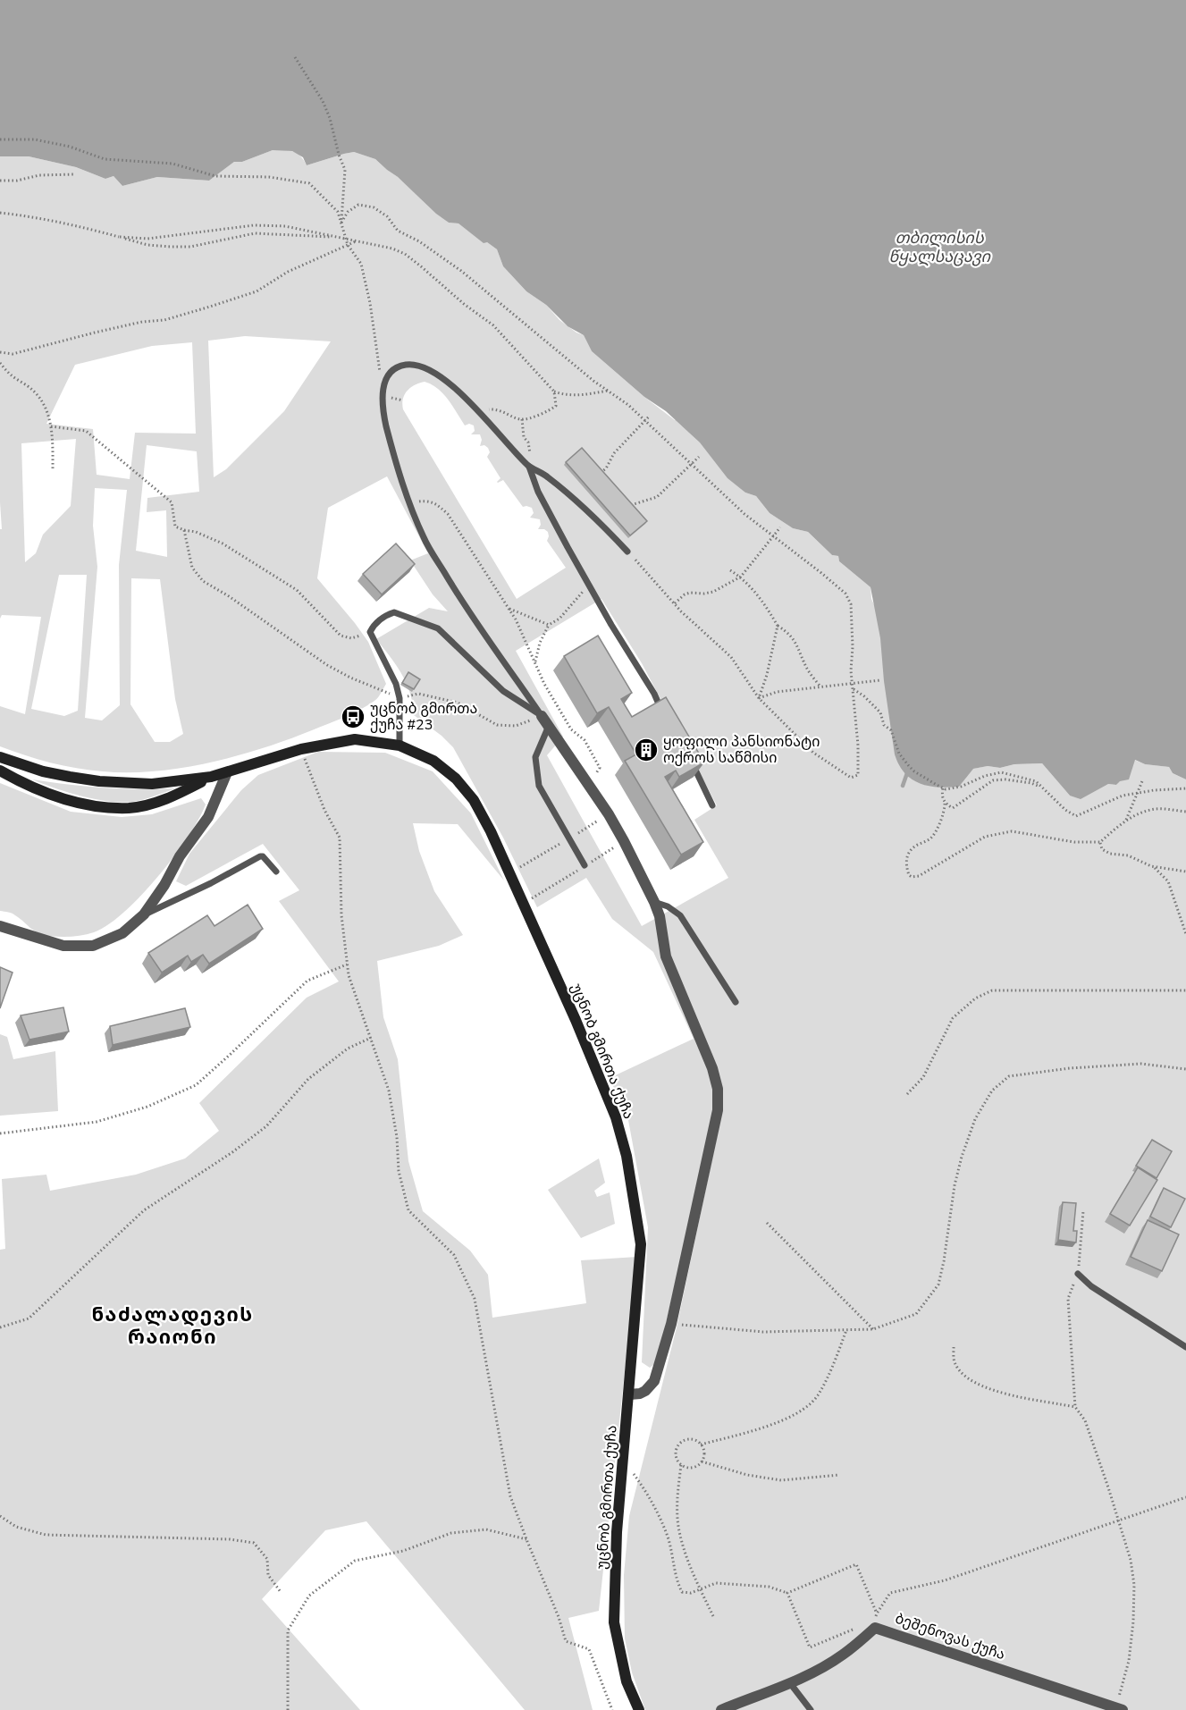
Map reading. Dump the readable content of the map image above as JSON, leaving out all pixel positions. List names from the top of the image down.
{
  "streets": {
    "main road": ["უცნობ გმირთა ქუჩა"],
    "street": ["ბეშენოვას ქუჩა"]
  },
  "districts": ["ნაძალადევის რაიონი"],
  "water": ["თბილისის წყალსაცავი"],
  "places": {
    "bus stop": ["უცნობ გმირთა ქუჩა #23"],
    "building": ["ყოფილი პანსიონატი ოქროს საწმისი"]
  }
}
